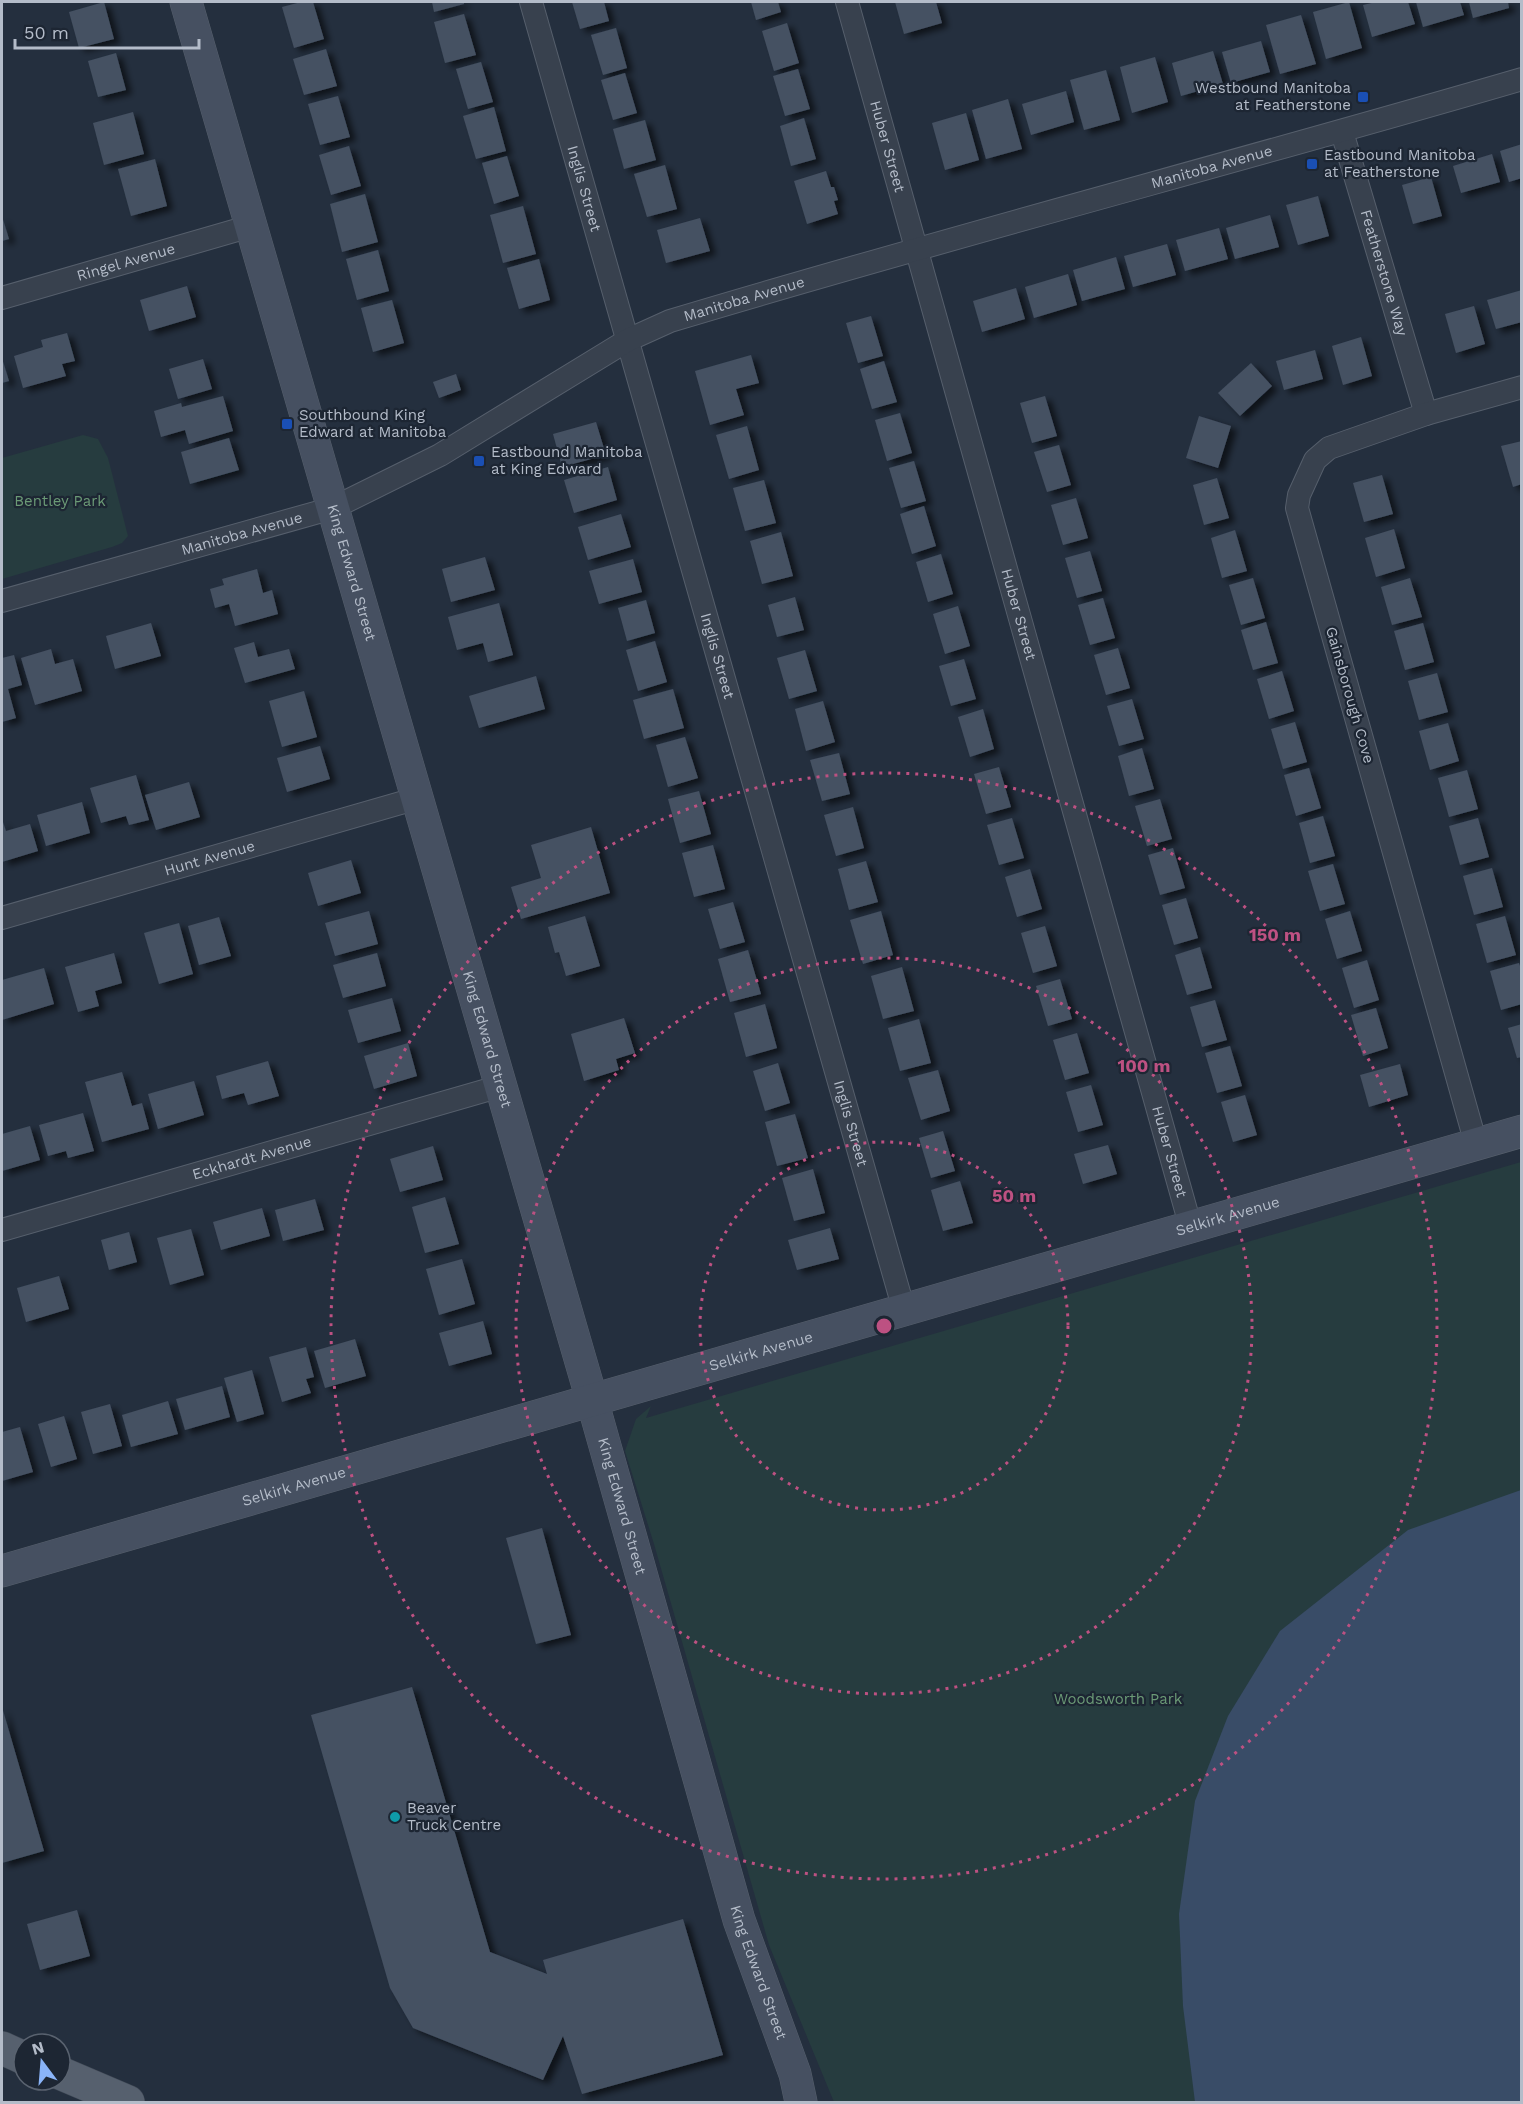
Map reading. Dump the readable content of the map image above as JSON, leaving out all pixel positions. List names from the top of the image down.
{
  "streets": {
    "street": [
      "Huber Street",
      "Manitoba Avenue",
      "Inglis Street",
      "Ringel Avenue",
      "Featherstone Way",
      "King Edward Street",
      "Gainsborough Cove",
      "Hunt Avenue",
      "Eckhardt Avenue",
      "Selkirk Avenue"
    ]
  },
  "crossings": [
    ["Huber Street", "Manitoba Avenue"],
    ["Huber Street", "Selkirk Avenue"],
    ["Manitoba Avenue", "Inglis Street"],
    ["Manitoba Avenue", "Featherstone Way"],
    ["Manitoba Avenue", "King Edward Street"],
    ["Inglis Street", "Selkirk Avenue"],
    ["Ringel Avenue", "King Edward Street"],
    ["Featherstone Way", "Gainsborough Cove"],
    ["King Edward Street", "Hunt Avenue"],
    ["King Edward Street", "Eckhardt Avenue"],
    ["King Edward Street", "Selkirk Avenue"],
    ["Gainsborough Cove", "Selkirk Avenue"]
  ],
  "parks": ["Bentley Park", "Woodsworth Park"],
  "places": {
    "transit": [
      "Westbound Manitoba at Featherstone",
      "Eastbound Manitoba at Featherstone",
      "Southbound King Edward at Manitoba",
      "Eastbound Manitoba at King Edward"
    ],
    "other": ["Beaver Truck Centre"]
  },
  "scale_bar": "50 m",
  "north": "top",
  "rings": ["150 m", "100 m", "50 m"]
}
